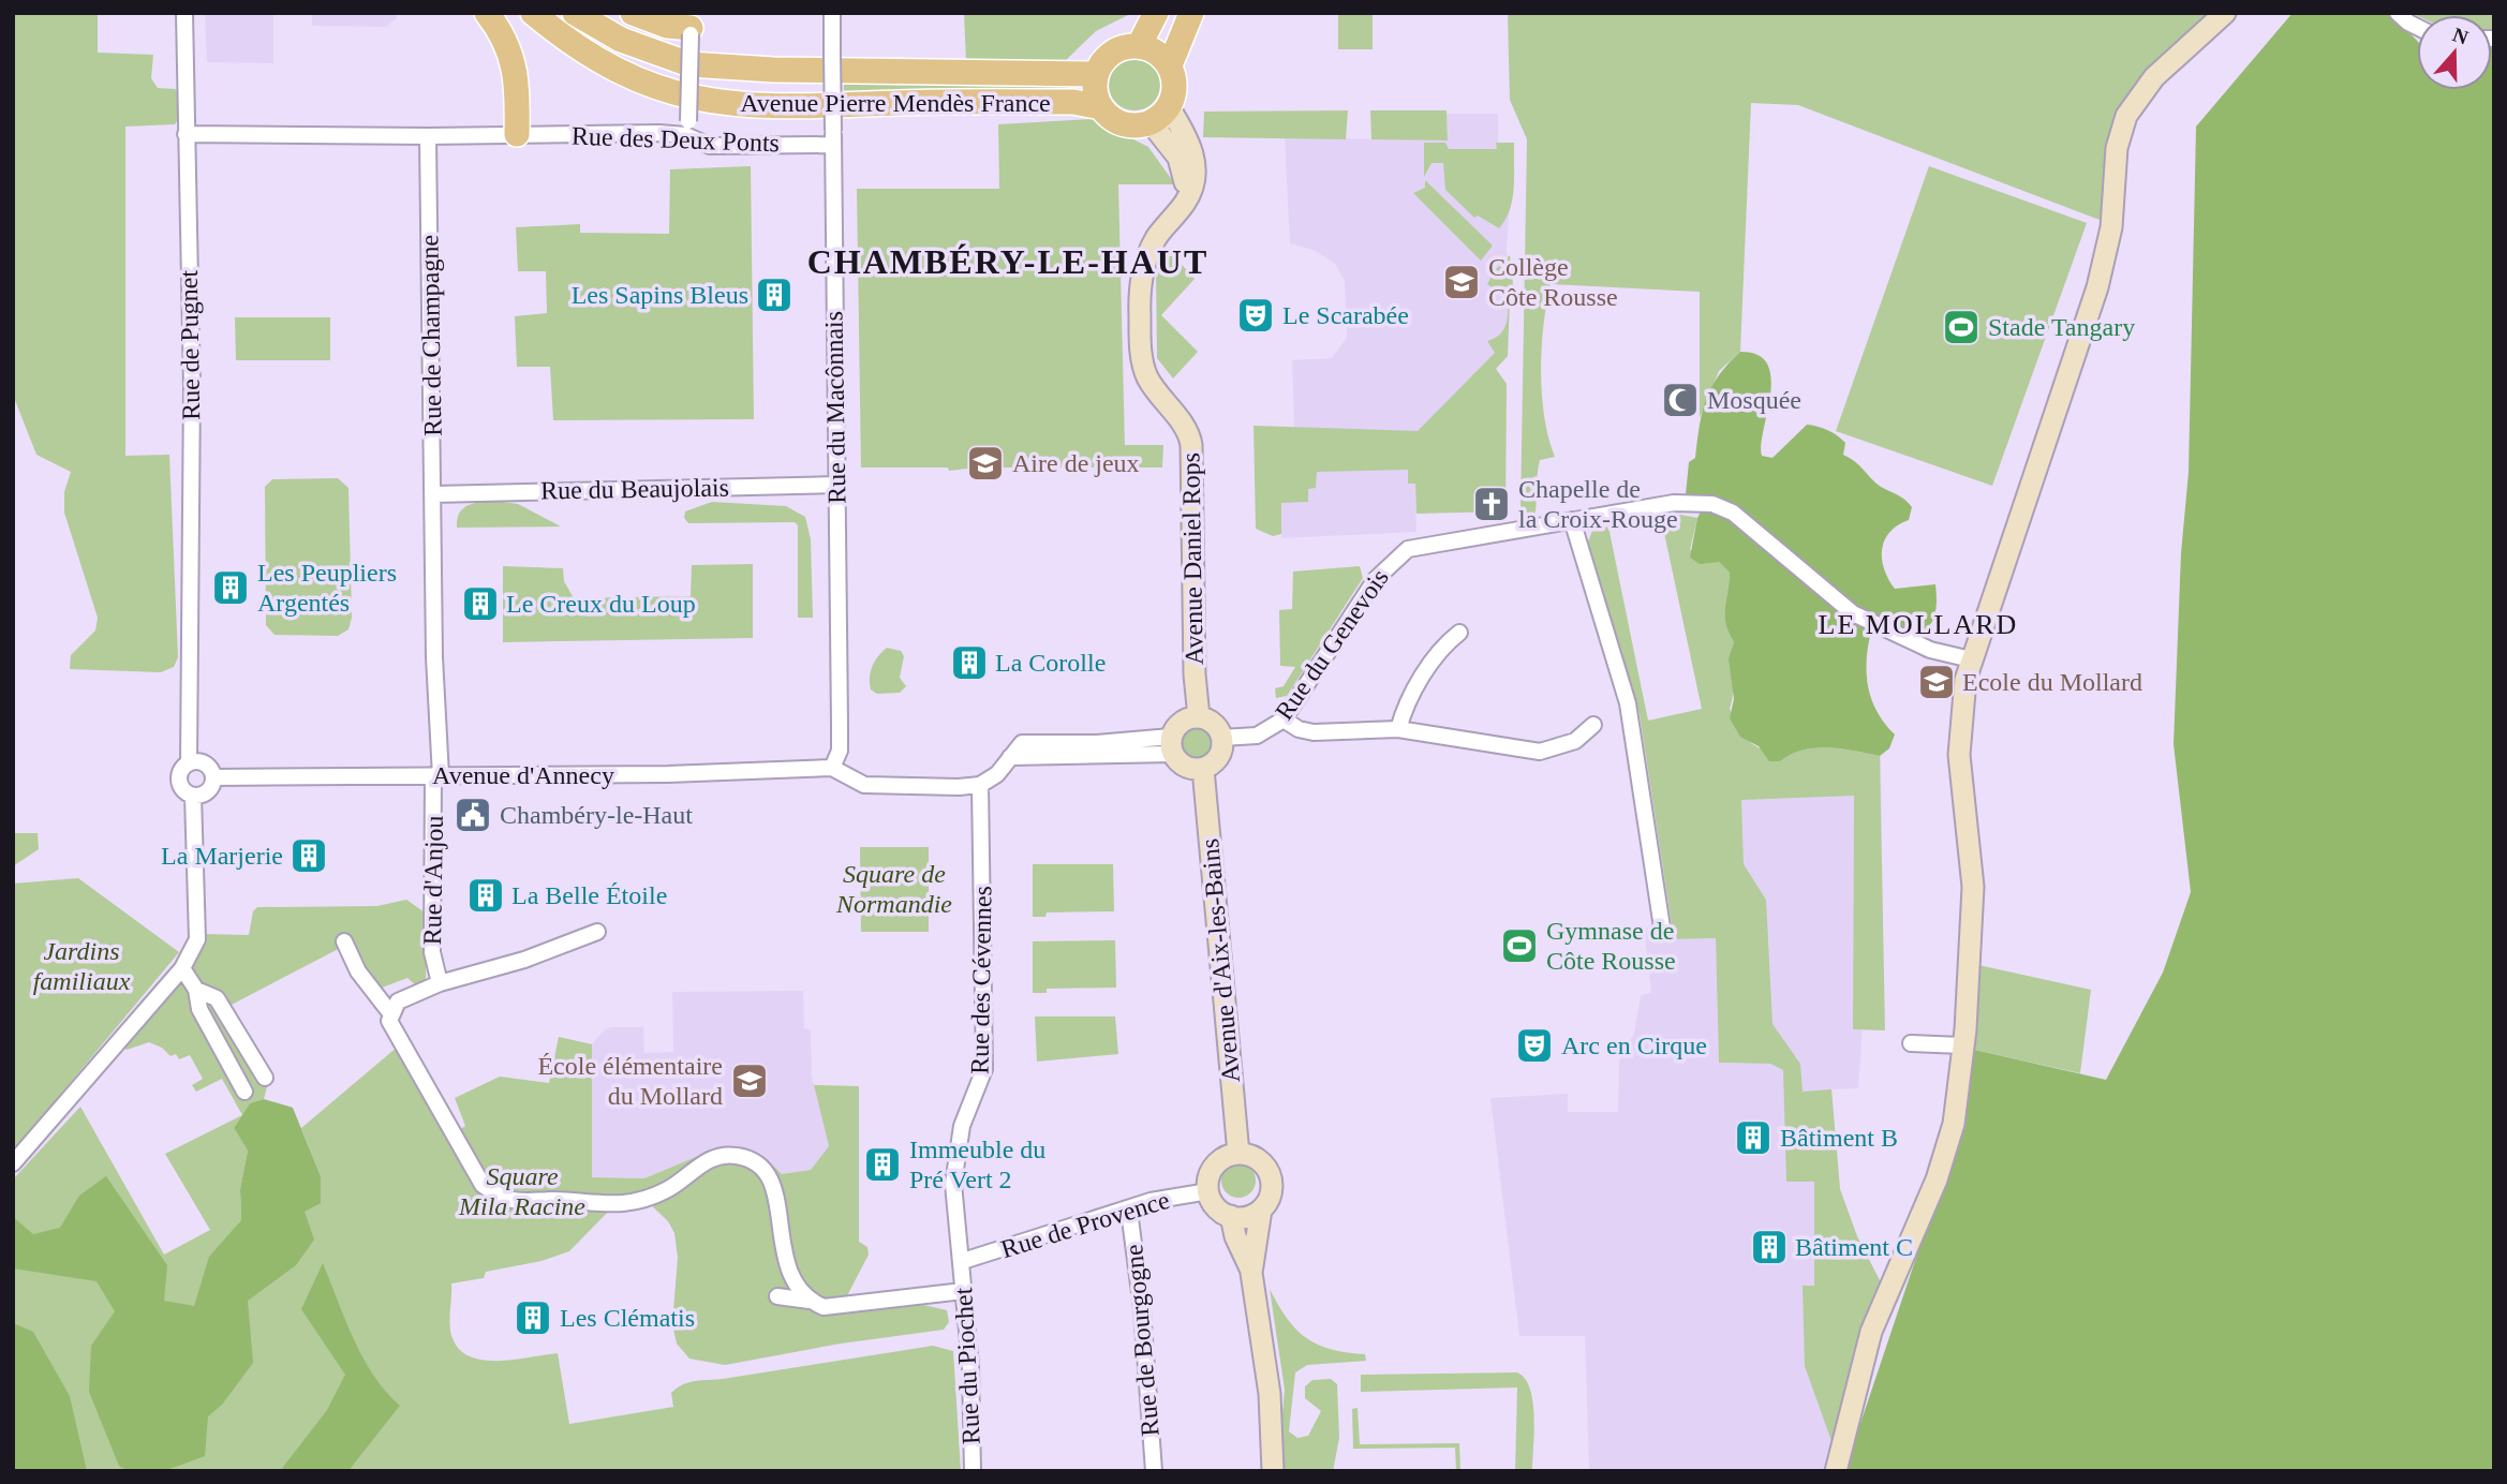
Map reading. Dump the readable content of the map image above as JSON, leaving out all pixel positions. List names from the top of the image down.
{
  "streets": {
    "main road": ["Avenue Pierre Mendès France", "Avenue Daniel Rops", "Avenue d'Aix-les-Bains"],
    "street": [
      "Rue des Deux Ponts",
      "Rue de Champagne",
      "Rue de Pugnet",
      "Rue du Macônnais",
      "Rue du Beaujolais",
      "Rue du Genevois",
      "Avenue d'Annecy",
      "Rue d'Anjou",
      "Rue des Cévennes",
      "Rue de Provence",
      "Rue de Bourgogne",
      "Rue du Piochet"
    ]
  },
  "crossings": [
    ["Avenue Pierre Mendès France", "Avenue Daniel Rops"],
    ["Rue des Deux Ponts", "Rue de Champagne"],
    ["Rue des Deux Ponts", "Rue du Macônnais"],
    ["Rue de Champagne", "Rue du Beaujolais"],
    ["Rue de Champagne", "Avenue d'Annecy"],
    ["Rue de Champagne", "Rue d'Anjou"],
    ["Rue de Pugnet", "Avenue d'Annecy"],
    ["Rue du Macônnais", "Rue du Beaujolais"],
    ["Rue du Macônnais", "Avenue d'Annecy"],
    ["Avenue Daniel Rops", "Rue du Genevois"],
    ["Avenue Daniel Rops", "Avenue d'Aix-les-Bains"],
    ["Rue du Genevois", "Avenue d'Aix-les-Bains"],
    ["Avenue d'Annecy", "Rue d'Anjou"],
    ["Avenue d'Aix-les-Bains", "Rue de Provence"],
    ["Rue des Cévennes", "Rue de Provence"],
    ["Rue des Cévennes", "Rue du Piochet"],
    ["Rue de Provence", "Rue de Bourgogne"],
    ["Rue de Provence", "Rue du Piochet"]
  ],
  "districts": ["CHAMBÉRY-LE-HAUT", "LE MOLLARD"],
  "parks": ["Square de Normandie", "Jardins familiaux", "Square Mila Racine"],
  "places": {
    "school or university": [
      "Collège Côte Rousse",
      "Aire de jeux",
      "Ecole du Mollard",
      "École élémentaire du Mollard"
    ],
    "building": [
      "Les Sapins Bleus",
      "Les Peupliers Argentés",
      "Le Creux du Loup",
      "La Corolle",
      "La Marjerie",
      "La Belle Étoile",
      "Bâtiment B",
      "Immeuble du Pré Vert 2",
      "Bâtiment C",
      "Les Clématis"
    ],
    "theatre": ["Le Scarabée", "Arc en Cirque"],
    "sports": ["Stade Tangary", "Gymnase de Côte Rousse"],
    "mosque": ["Mosquée"],
    "church": ["Chapelle de la Croix-Rouge"],
    "public building": ["Chambéry-le-Haut"]
  },
  "north": "top"
}
